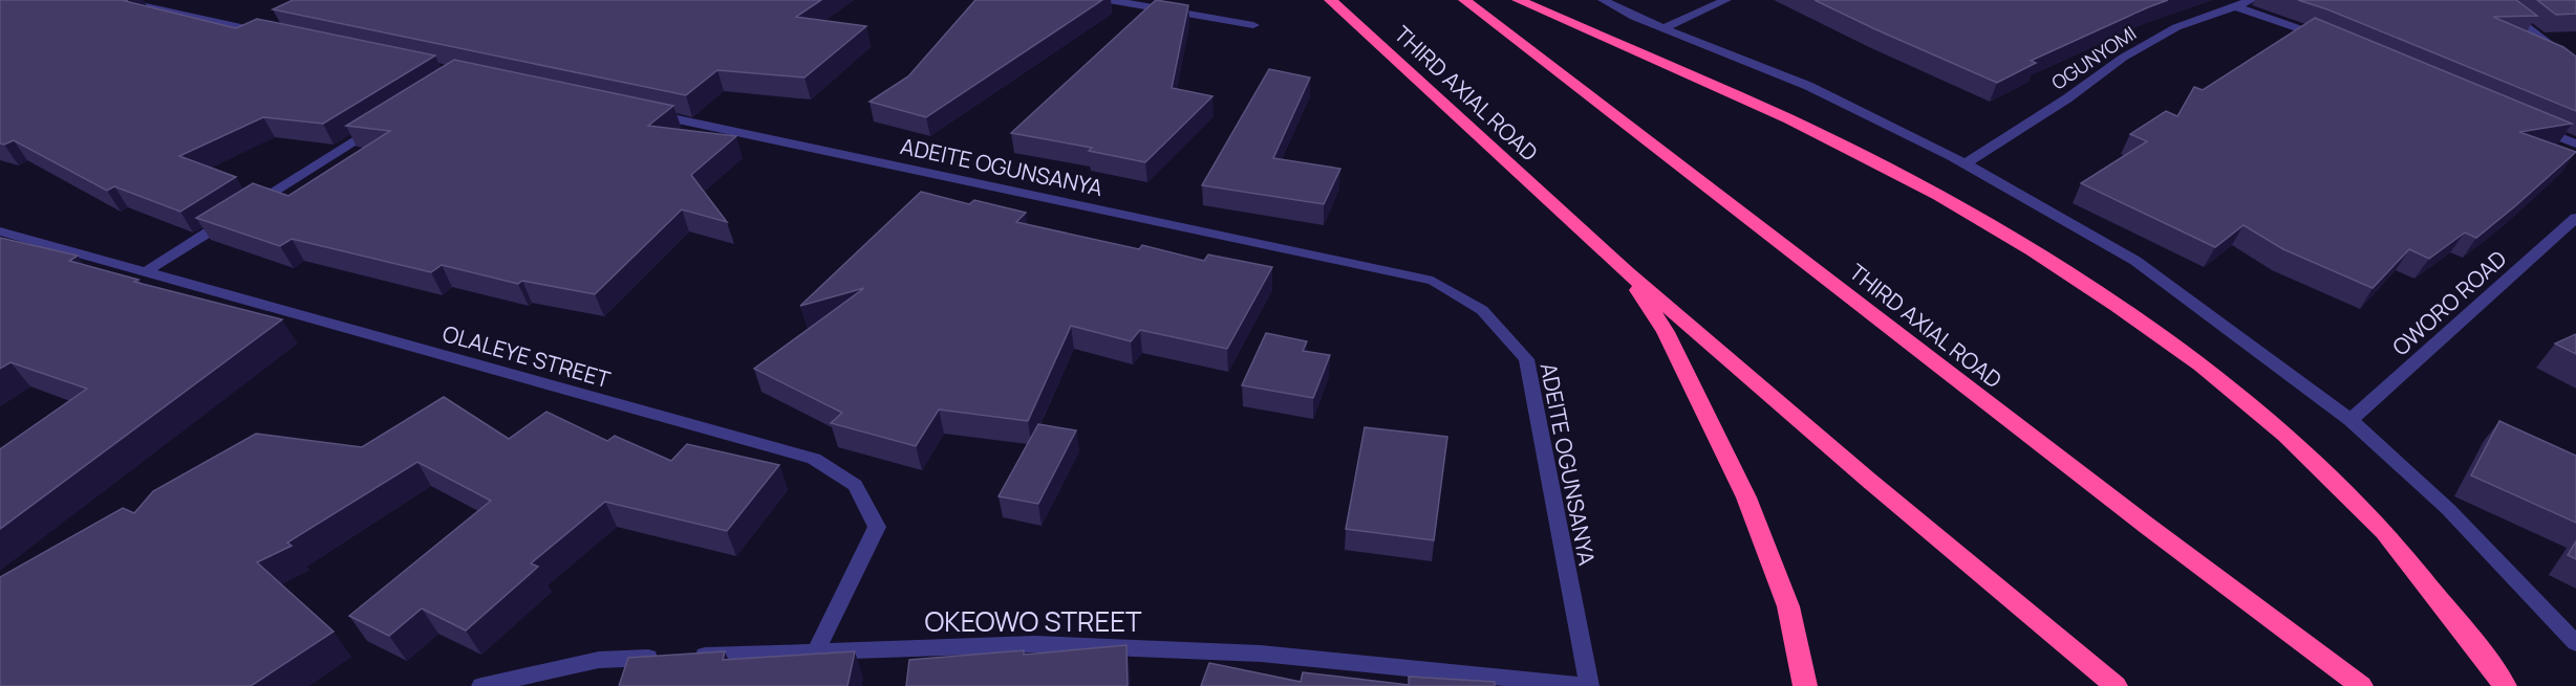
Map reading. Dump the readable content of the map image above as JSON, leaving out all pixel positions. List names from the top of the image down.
{
  "streets": {
    "highway": ["THIRD AXIAL ROAD"],
    "street": [
      "OGUNYOMI",
      "ADEITE OGUNSANYA",
      "OWORO ROAD",
      "OLALEYE STREET",
      "OKEOWO STREET"
    ]
  },
  "crossings": [
    ["ADEITE OGUNSANYA", "OKEOWO STREET"],
    ["OLALEYE STREET", "OKEOWO STREET"]
  ]
}
